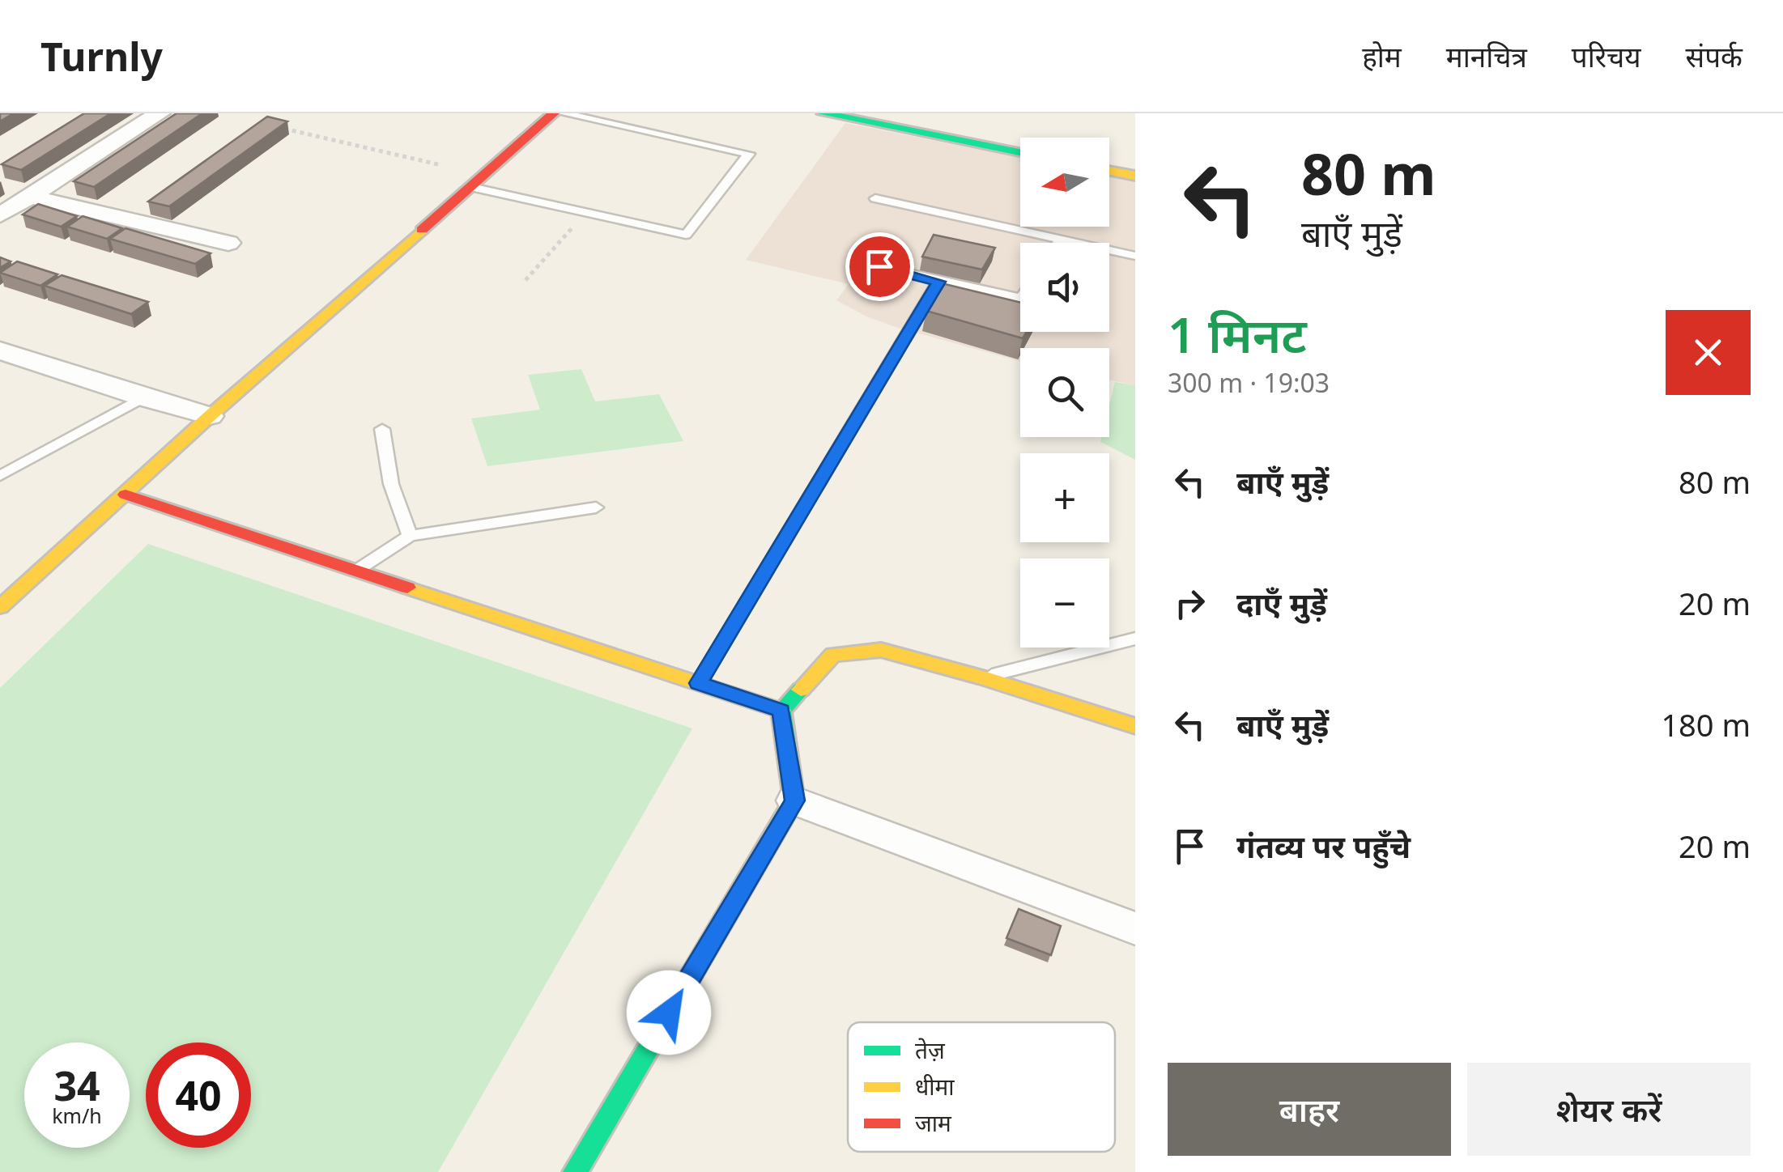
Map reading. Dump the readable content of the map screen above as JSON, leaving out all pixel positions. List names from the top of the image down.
{
  "legend": ["तेज़", "धीमा", "जाम"],
  "north": "left",
  "page": {
    "header": "Turnly",
    "nav": [
      "होम",
      "मानचित्र",
      "परिचय",
      "संपर्क"
    ],
    "turn": ["80 m", "बाएँ मुड़ें"],
    "map_buttons": ["+", "−"],
    "heading": ["1 मिनट", "300 m · 19:03"],
    "list": [
      {
        "name": "बाएँ मुड़ें",
        "value": "80 m"
      },
      {
        "name": "दाएँ मुड़ें",
        "value": "20 m"
      },
      {
        "name": "बाएँ मुड़ें",
        "value": "180 m"
      },
      {
        "name": "गंतव्य पर पहुँचे",
        "value": "20 m"
      }
    ],
    "speed": "34 km/h",
    "limit": "40",
    "buttons": ["बाहर", "शेयर करें"]
  }
}
